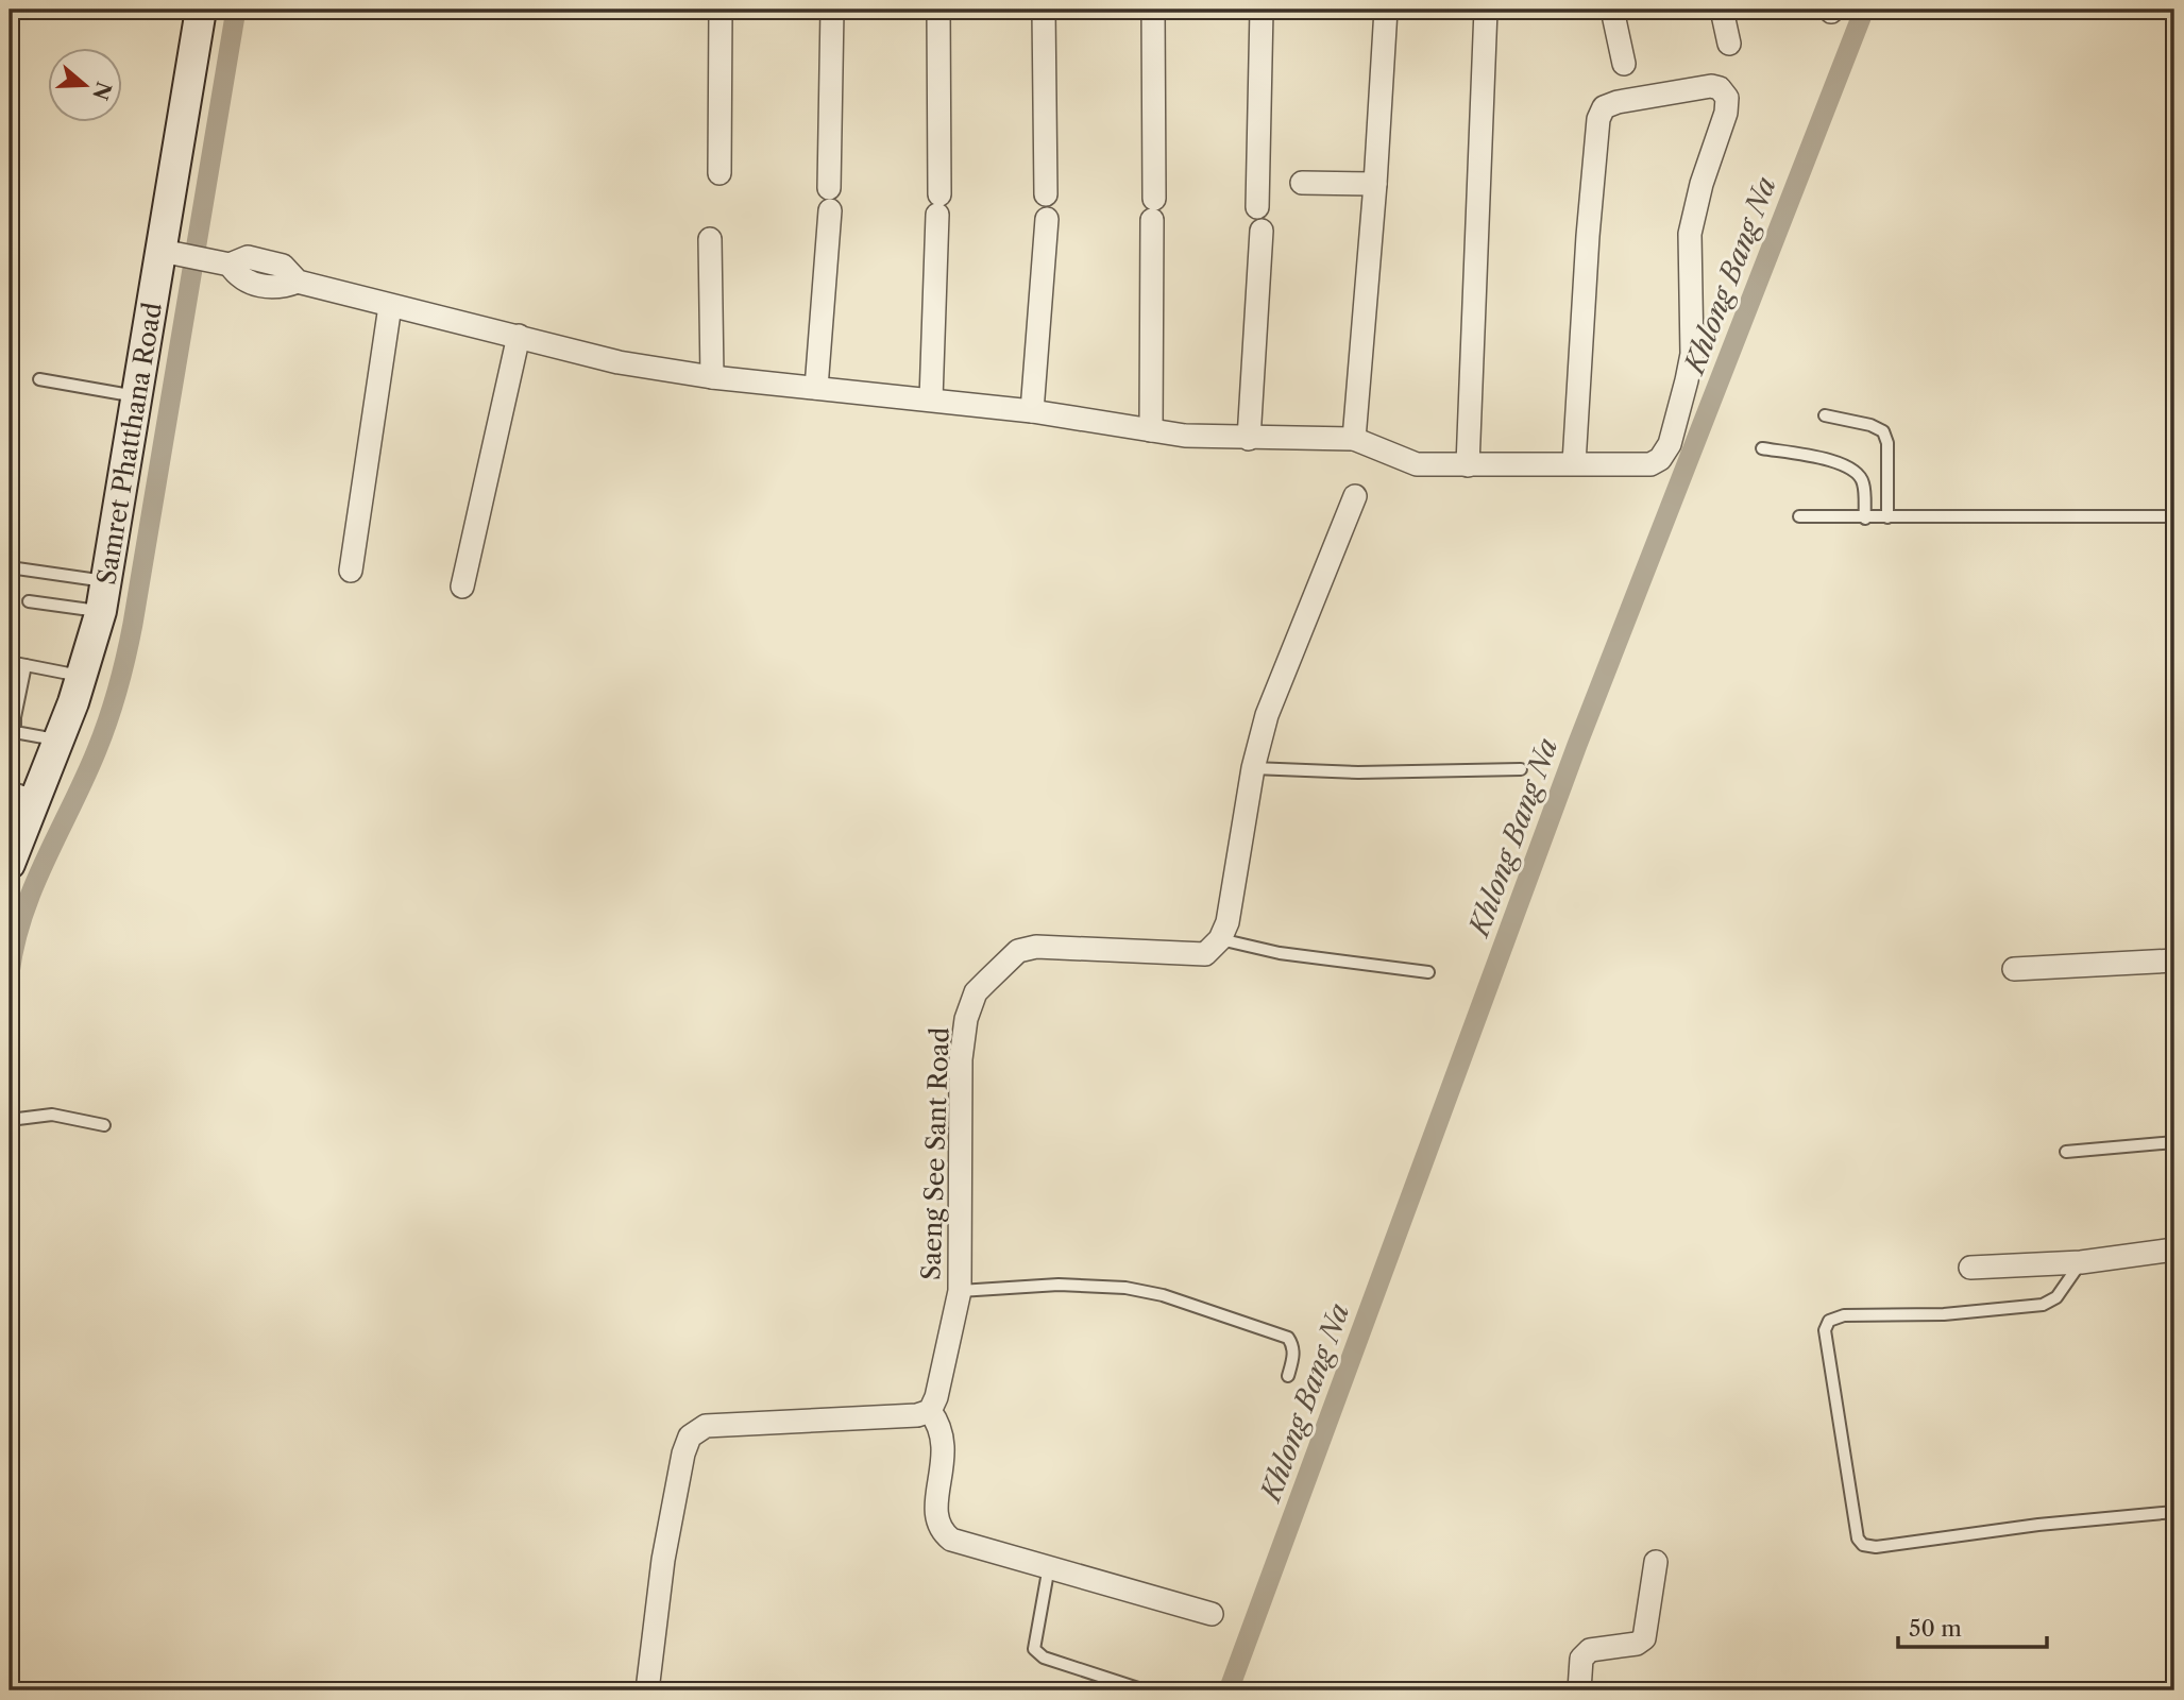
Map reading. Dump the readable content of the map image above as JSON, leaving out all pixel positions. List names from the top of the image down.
{
  "streets": {
    "street": ["Samret Phatthana Road", "Saeng See Sant Road"]
  },
  "water": ["Khlong Bang Na"],
  "scale_bar": "50 m",
  "north": "right"
}
